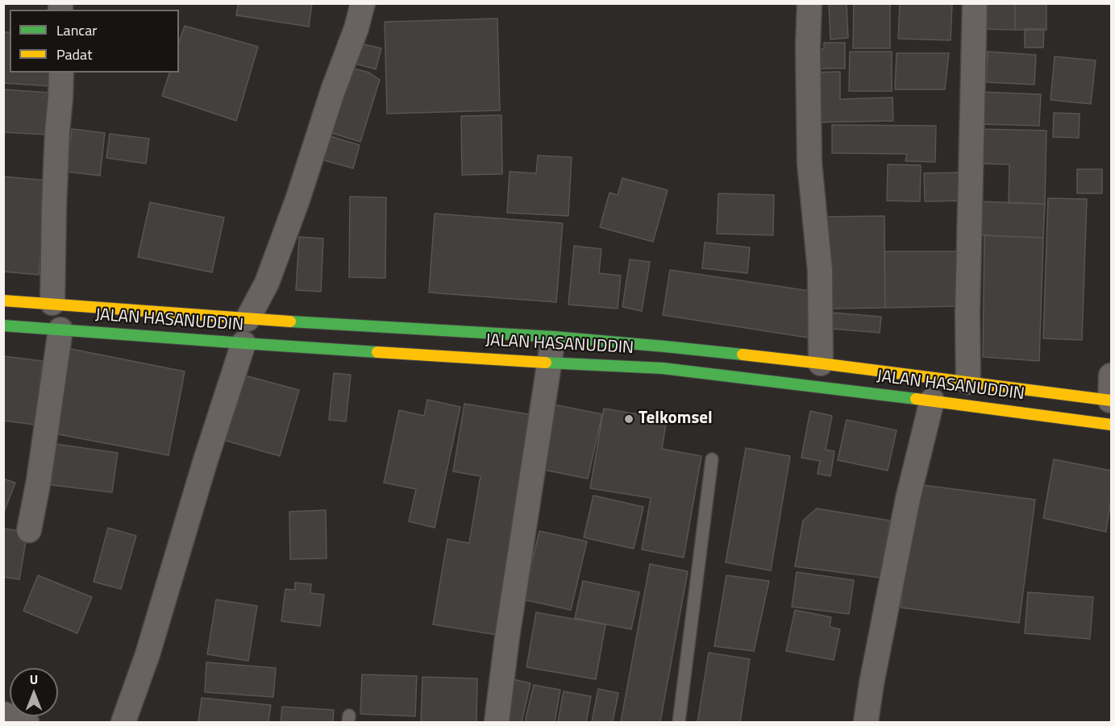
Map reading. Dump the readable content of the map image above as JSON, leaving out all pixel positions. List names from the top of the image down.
{
  "streets": {
    "street": ["JALAN HASANUDDIN"]
  },
  "places": ["Telkomsel"],
  "legend": ["Lancar", "Padat"],
  "north": "top"
}
